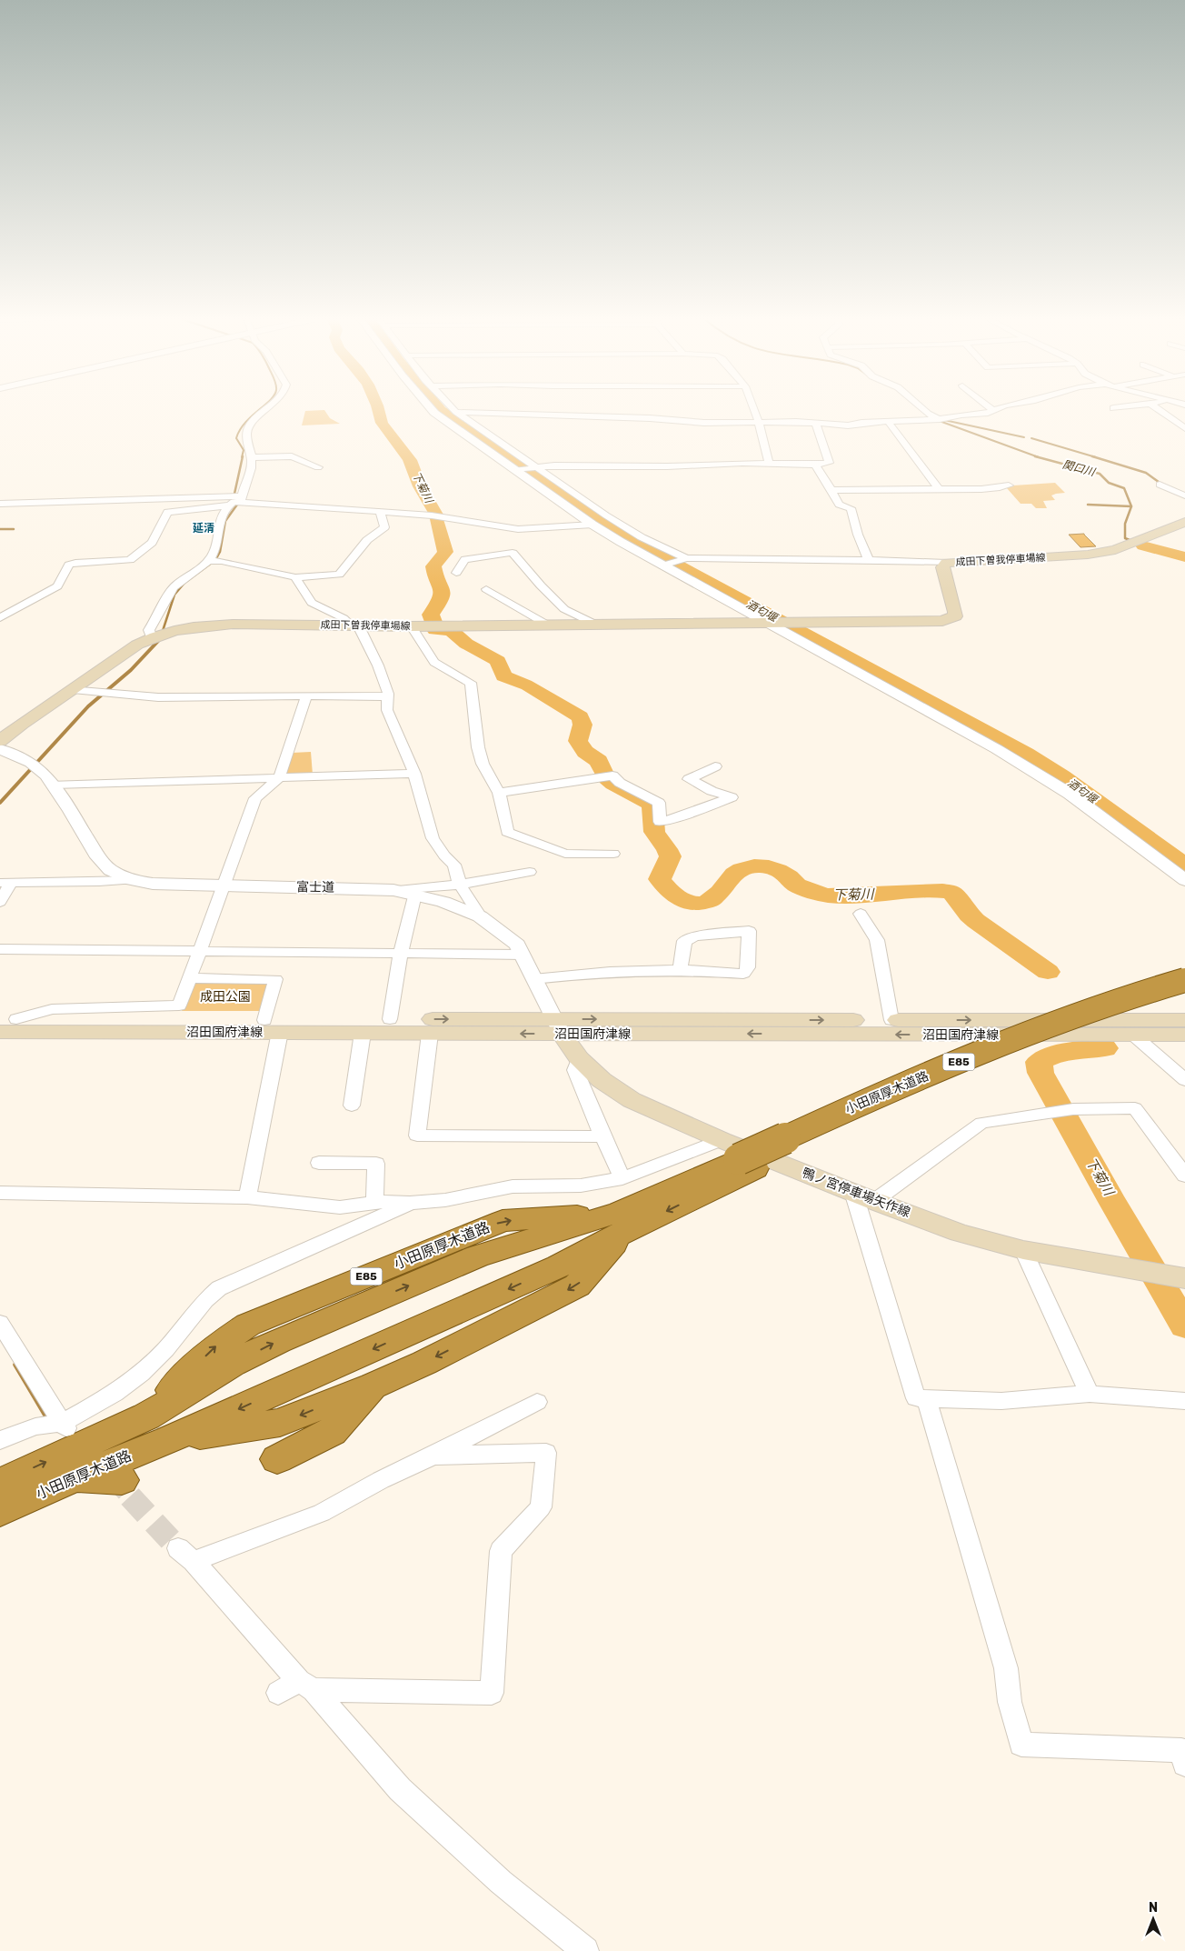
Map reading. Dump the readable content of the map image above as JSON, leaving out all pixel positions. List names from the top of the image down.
{
  "streets": {
    "highway": ["E85", "小田原厚木道路"],
    "main road": ["成田下曽我停車場線", "沼田国府津線", "鴨ノ宮停車場矢作線"],
    "street": ["富士道"]
  },
  "crossings": [
    ["富士道", "沼田国府津線"],
    ["富士道", "鴨ノ宮停車場矢作線"],
    ["沼田国府津線", "鴨ノ宮停車場矢作線"],
    ["小田原厚木道路", "鴨ノ宮停車場矢作線"]
  ],
  "districts": ["延清"],
  "water": ["関口川", "下菊川", "酒匂堰"],
  "parks": ["成田公園"],
  "north": "top"
}
